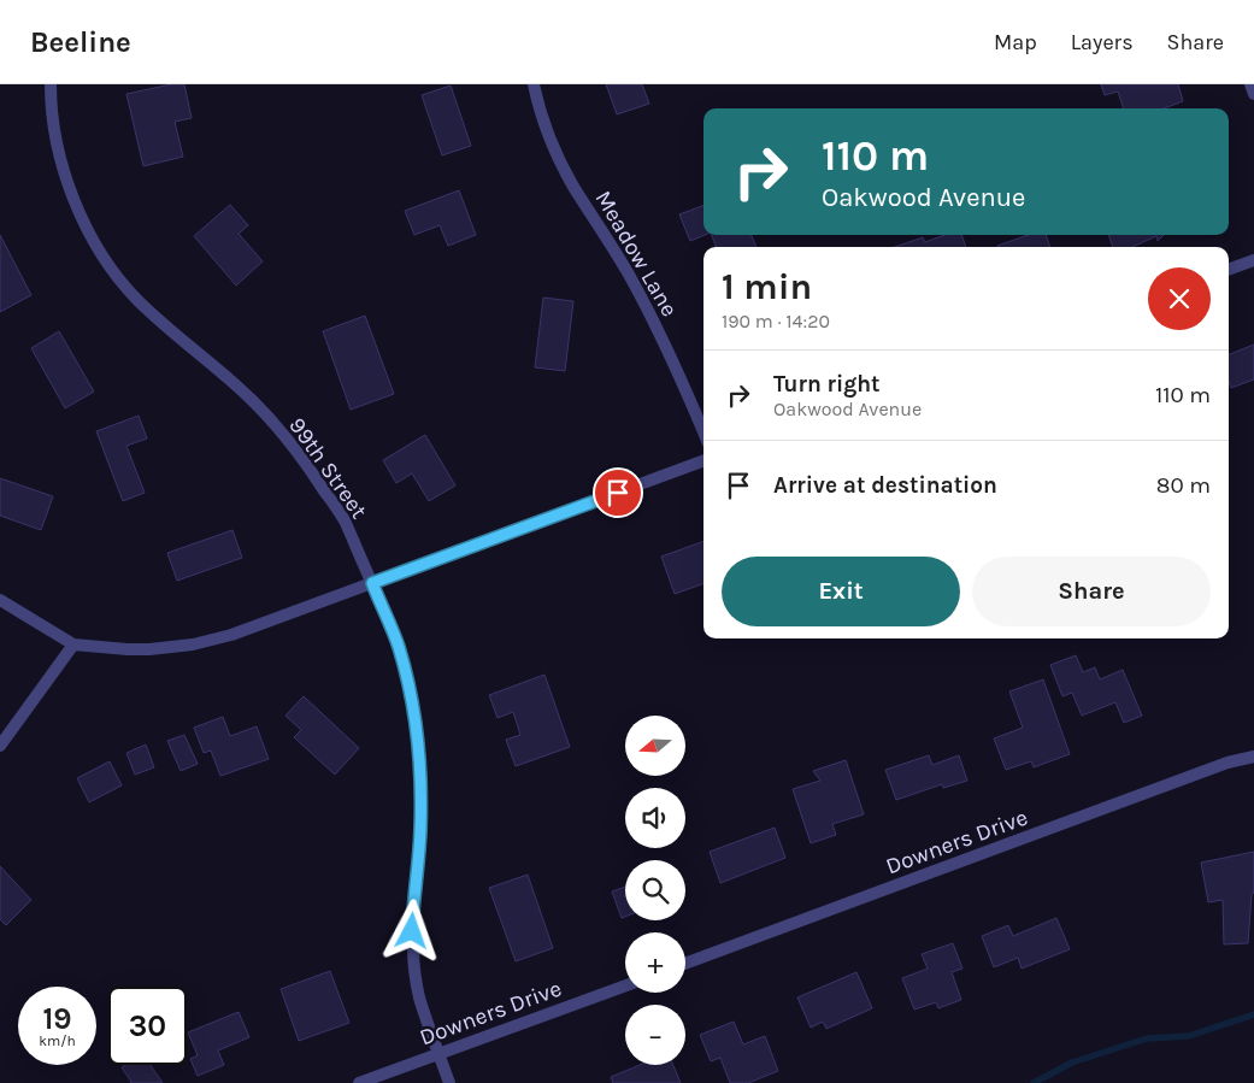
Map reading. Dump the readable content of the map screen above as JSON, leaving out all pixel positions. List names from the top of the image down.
{
  "streets": {
    "street": ["Meadow Lane", "99th Street", "Downers Drive"]
  },
  "crossings": [
    ["99th Street", "Downers Drive"]
  ],
  "north": "left",
  "page": {
    "header": "Beeline",
    "nav": ["Map", "Layers", "Share"],
    "turn": ["110 m", "Oakwood Avenue"],
    "heading": ["1 min", "190 m · 14:20"],
    "list": [
      {
        "name": "Turn right",
        "note": "Oakwood Avenue",
        "value": "110 m"
      },
      {
        "name": "Arrive at destination",
        "value": "80 m"
      }
    ],
    "buttons": ["Exit", "Share"],
    "map_buttons": ["+", "−"],
    "speed": "19 km/h",
    "limit": "30"
  }
}
